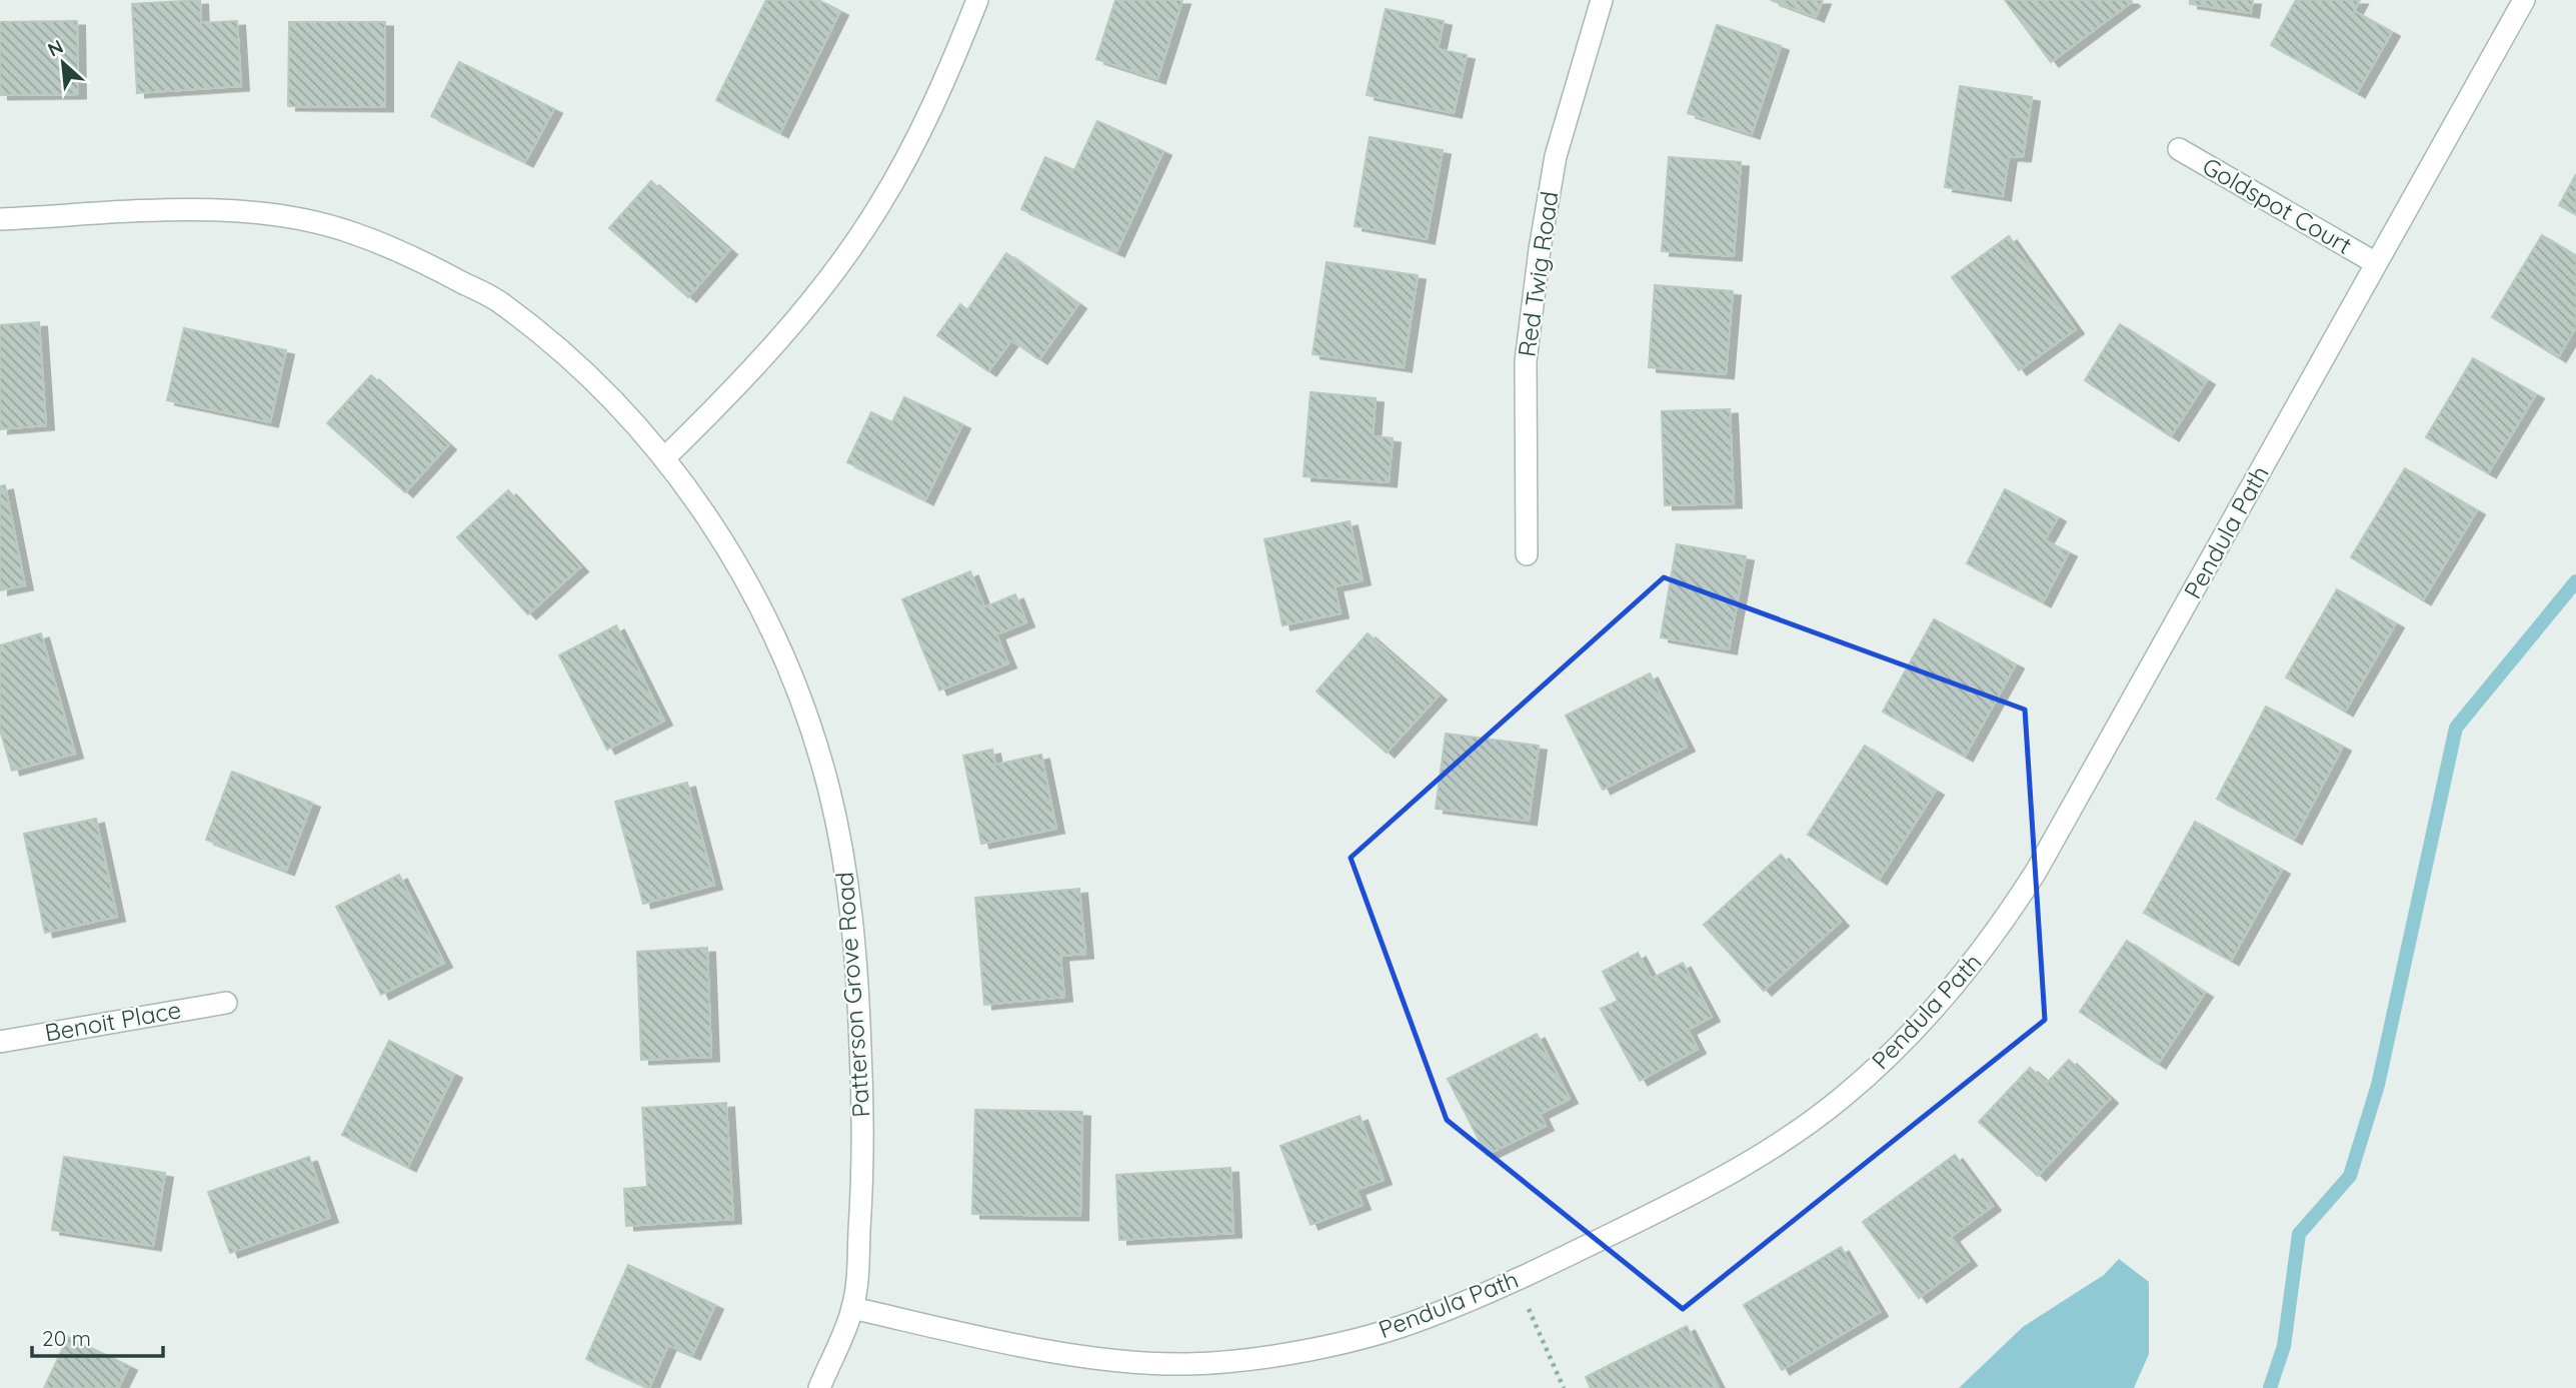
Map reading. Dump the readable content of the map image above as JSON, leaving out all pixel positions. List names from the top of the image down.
{
  "streets": {
    "street": [
      "Goldspot Court",
      "Red Twig Road",
      "Pendula Path",
      "Patterson Grove Road",
      "Benoit Place"
    ]
  },
  "crossings": [
    ["Goldspot Court", "Pendula Path"],
    ["Pendula Path", "Patterson Grove Road"]
  ],
  "scale_bar": "20 m",
  "north": "top left"
}
